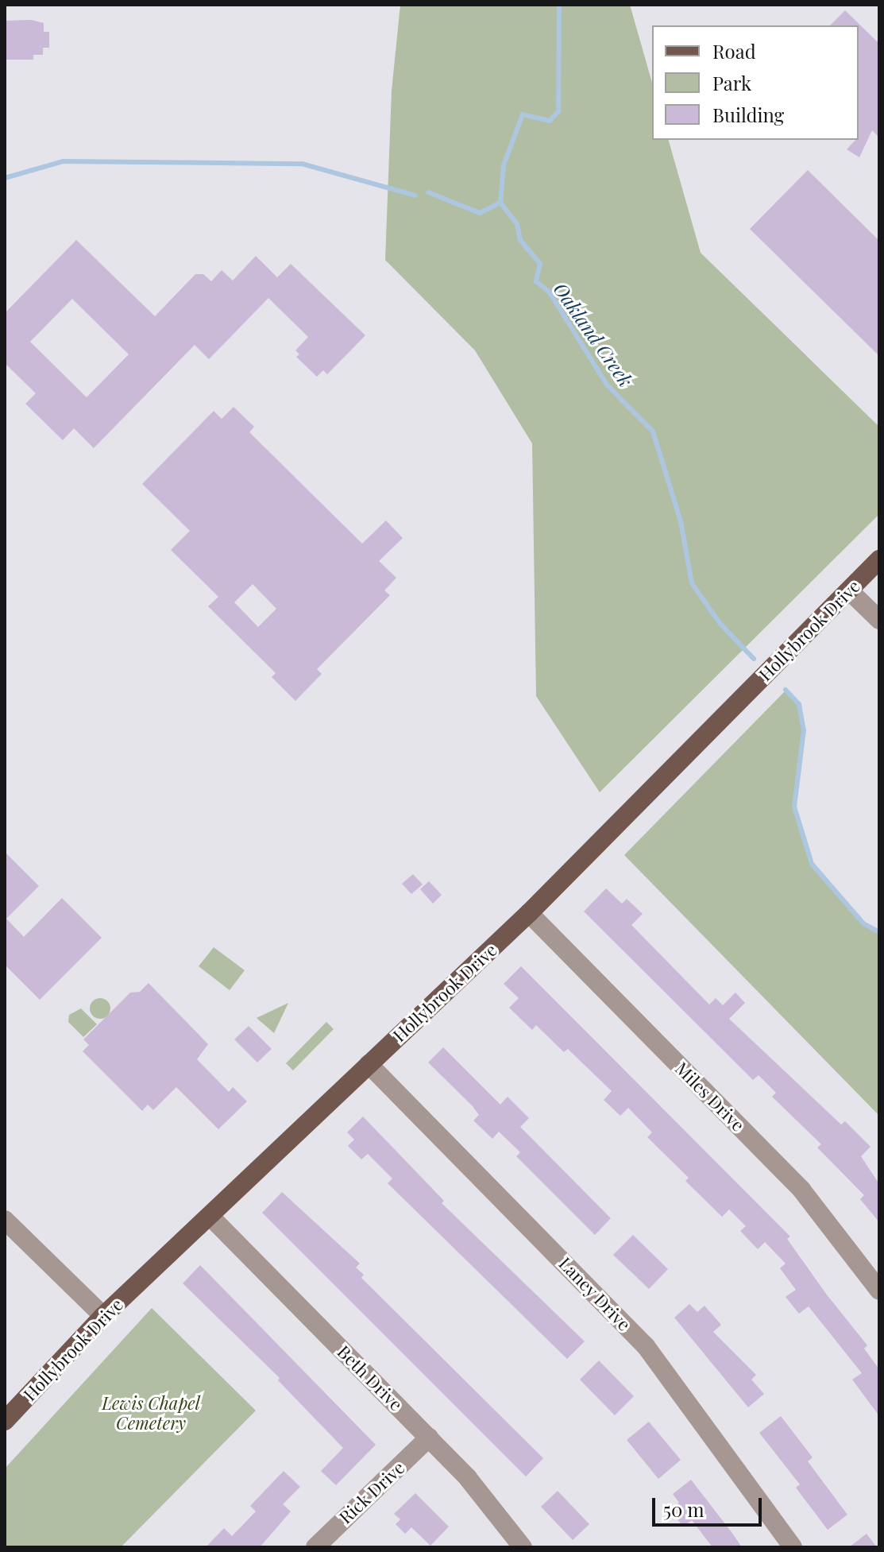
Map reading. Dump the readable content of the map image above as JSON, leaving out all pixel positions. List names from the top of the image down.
{
  "streets": {
    "main road": ["Hollybrook Drive"],
    "street": [
      "Miles Drive",
      "Laney Drive",
      "Beth Drive",
      "Rick Drive"
    ]
  },
  "crossings": [
    ["Hollybrook Drive", "Miles Drive"],
    ["Hollybrook Drive", "Laney Drive"],
    ["Hollybrook Drive", "Beth Drive"],
    ["Beth Drive", "Rick Drive"]
  ],
  "water": ["Oakland Creek"],
  "parks": ["Lewis Chapel Cemetery"],
  "legend": ["Road", "Park", "Building"],
  "scale_bar": "50 m"
}
